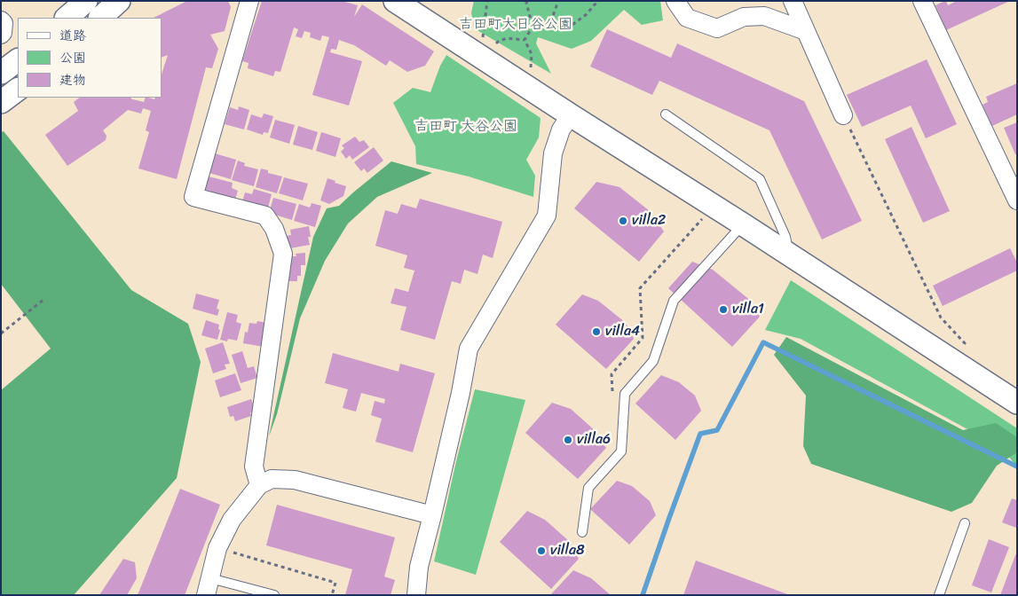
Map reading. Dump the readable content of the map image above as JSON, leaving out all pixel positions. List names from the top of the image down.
{
  "parks": ["吉田町大日谷公園", "吉田町 大谷公園"],
  "places": [
    "villa2",
    "villa1",
    "villa4",
    "villa6",
    "villa8"
  ],
  "legend": ["道路", "公園", "建物"]
}
